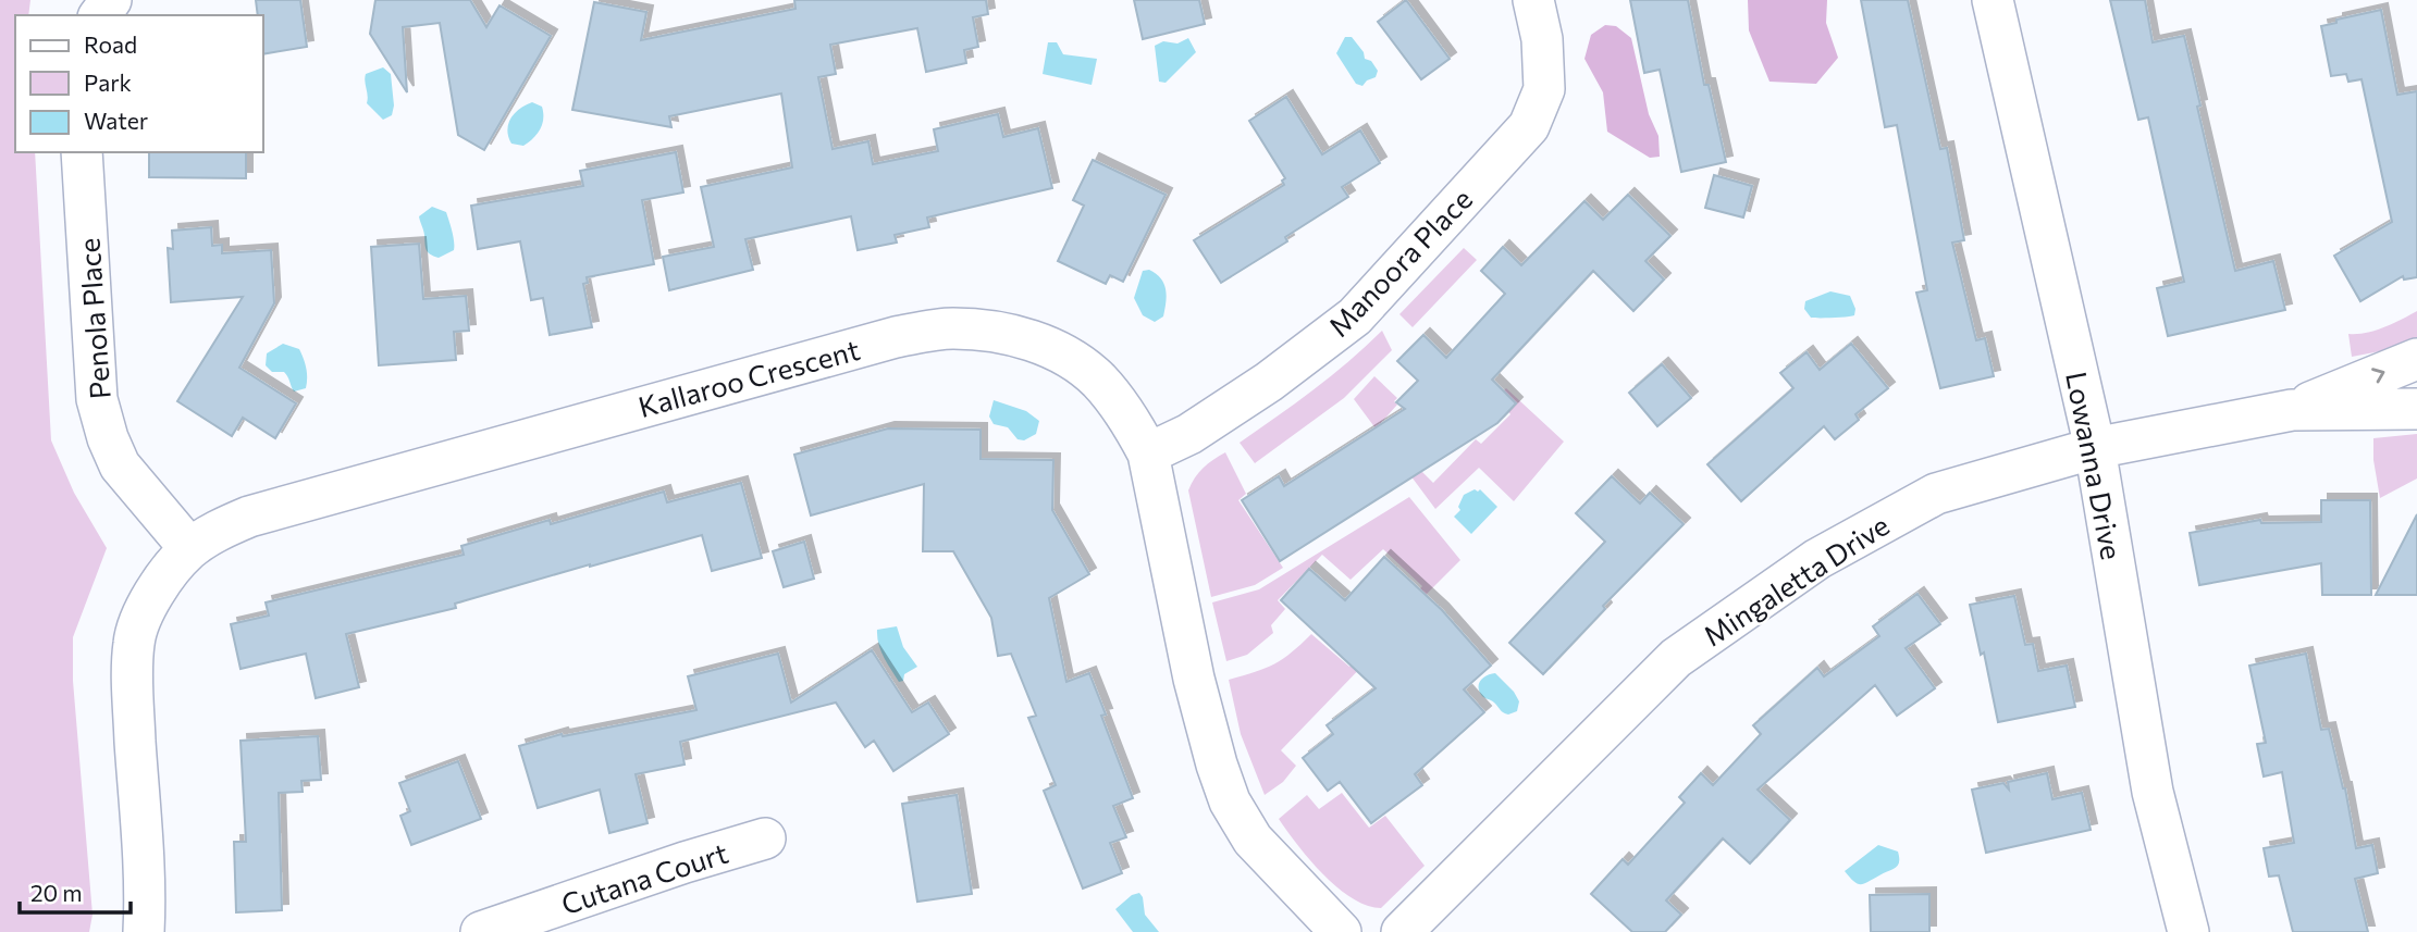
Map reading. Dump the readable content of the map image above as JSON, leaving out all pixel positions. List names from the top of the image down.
{
  "streets": {
    "street": [
      "Manoora Place",
      "Penola Place",
      "Kallaroo Crescent",
      "Lowanna Drive",
      "Mingaletta Drive",
      "Cutana Court"
    ]
  },
  "crossings": [
    ["Manoora Place", "Kallaroo Crescent"],
    ["Penola Place", "Kallaroo Crescent"],
    ["Lowanna Drive", "Mingaletta Drive"]
  ],
  "legend": ["Road", "Park", "Water"],
  "scale_bar": "20 m"
}
